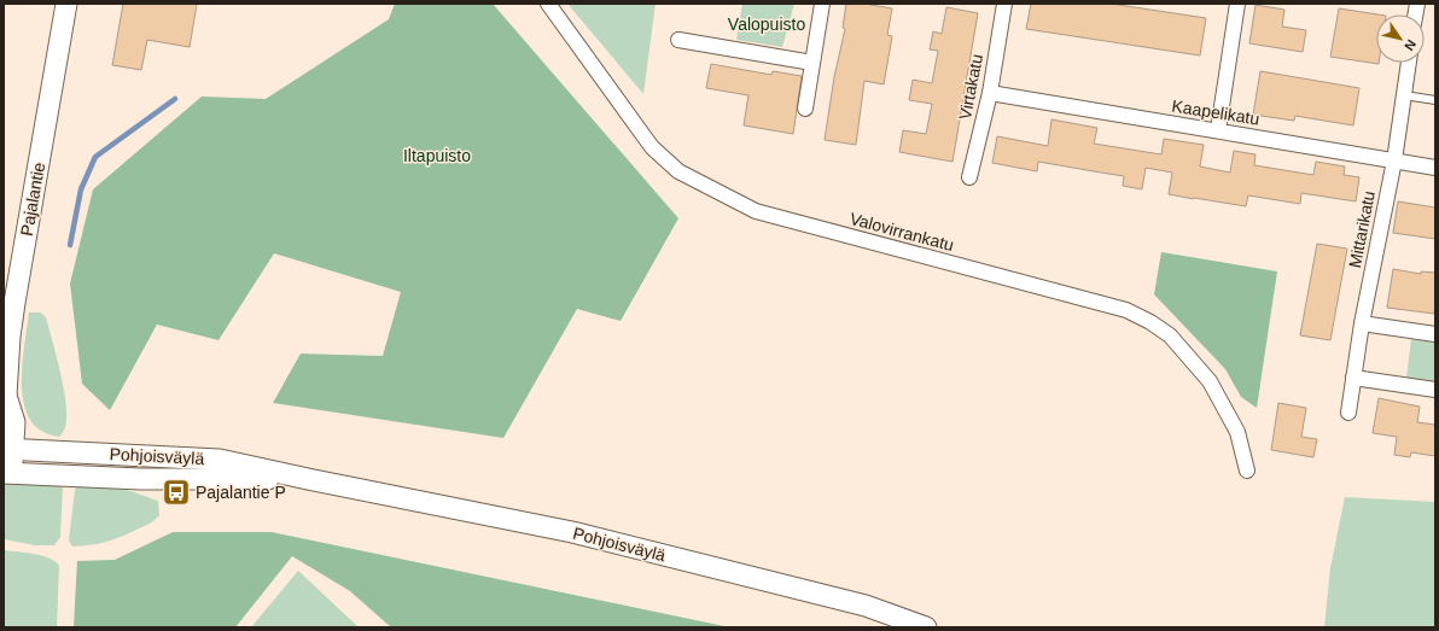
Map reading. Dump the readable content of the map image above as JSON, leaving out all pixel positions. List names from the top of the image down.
{
  "streets": {
    "main road": ["Pajalantie", "Pohjoisväylä"],
    "street": [
      "Virtakatu",
      "Kaapelikatu",
      "Mittarikatu",
      "Valovirrankatu"
    ]
  },
  "crossings": [
    ["Virtakatu", "Kaapelikatu"],
    ["Kaapelikatu", "Mittarikatu"],
    ["Pajalantie", "Pohjoisväylä"]
  ],
  "parks": ["Valopuisto", "Iltapuisto"],
  "places": {
    "bus stop": ["Pajalantie P"]
  },
  "north": "bottom right"
}
